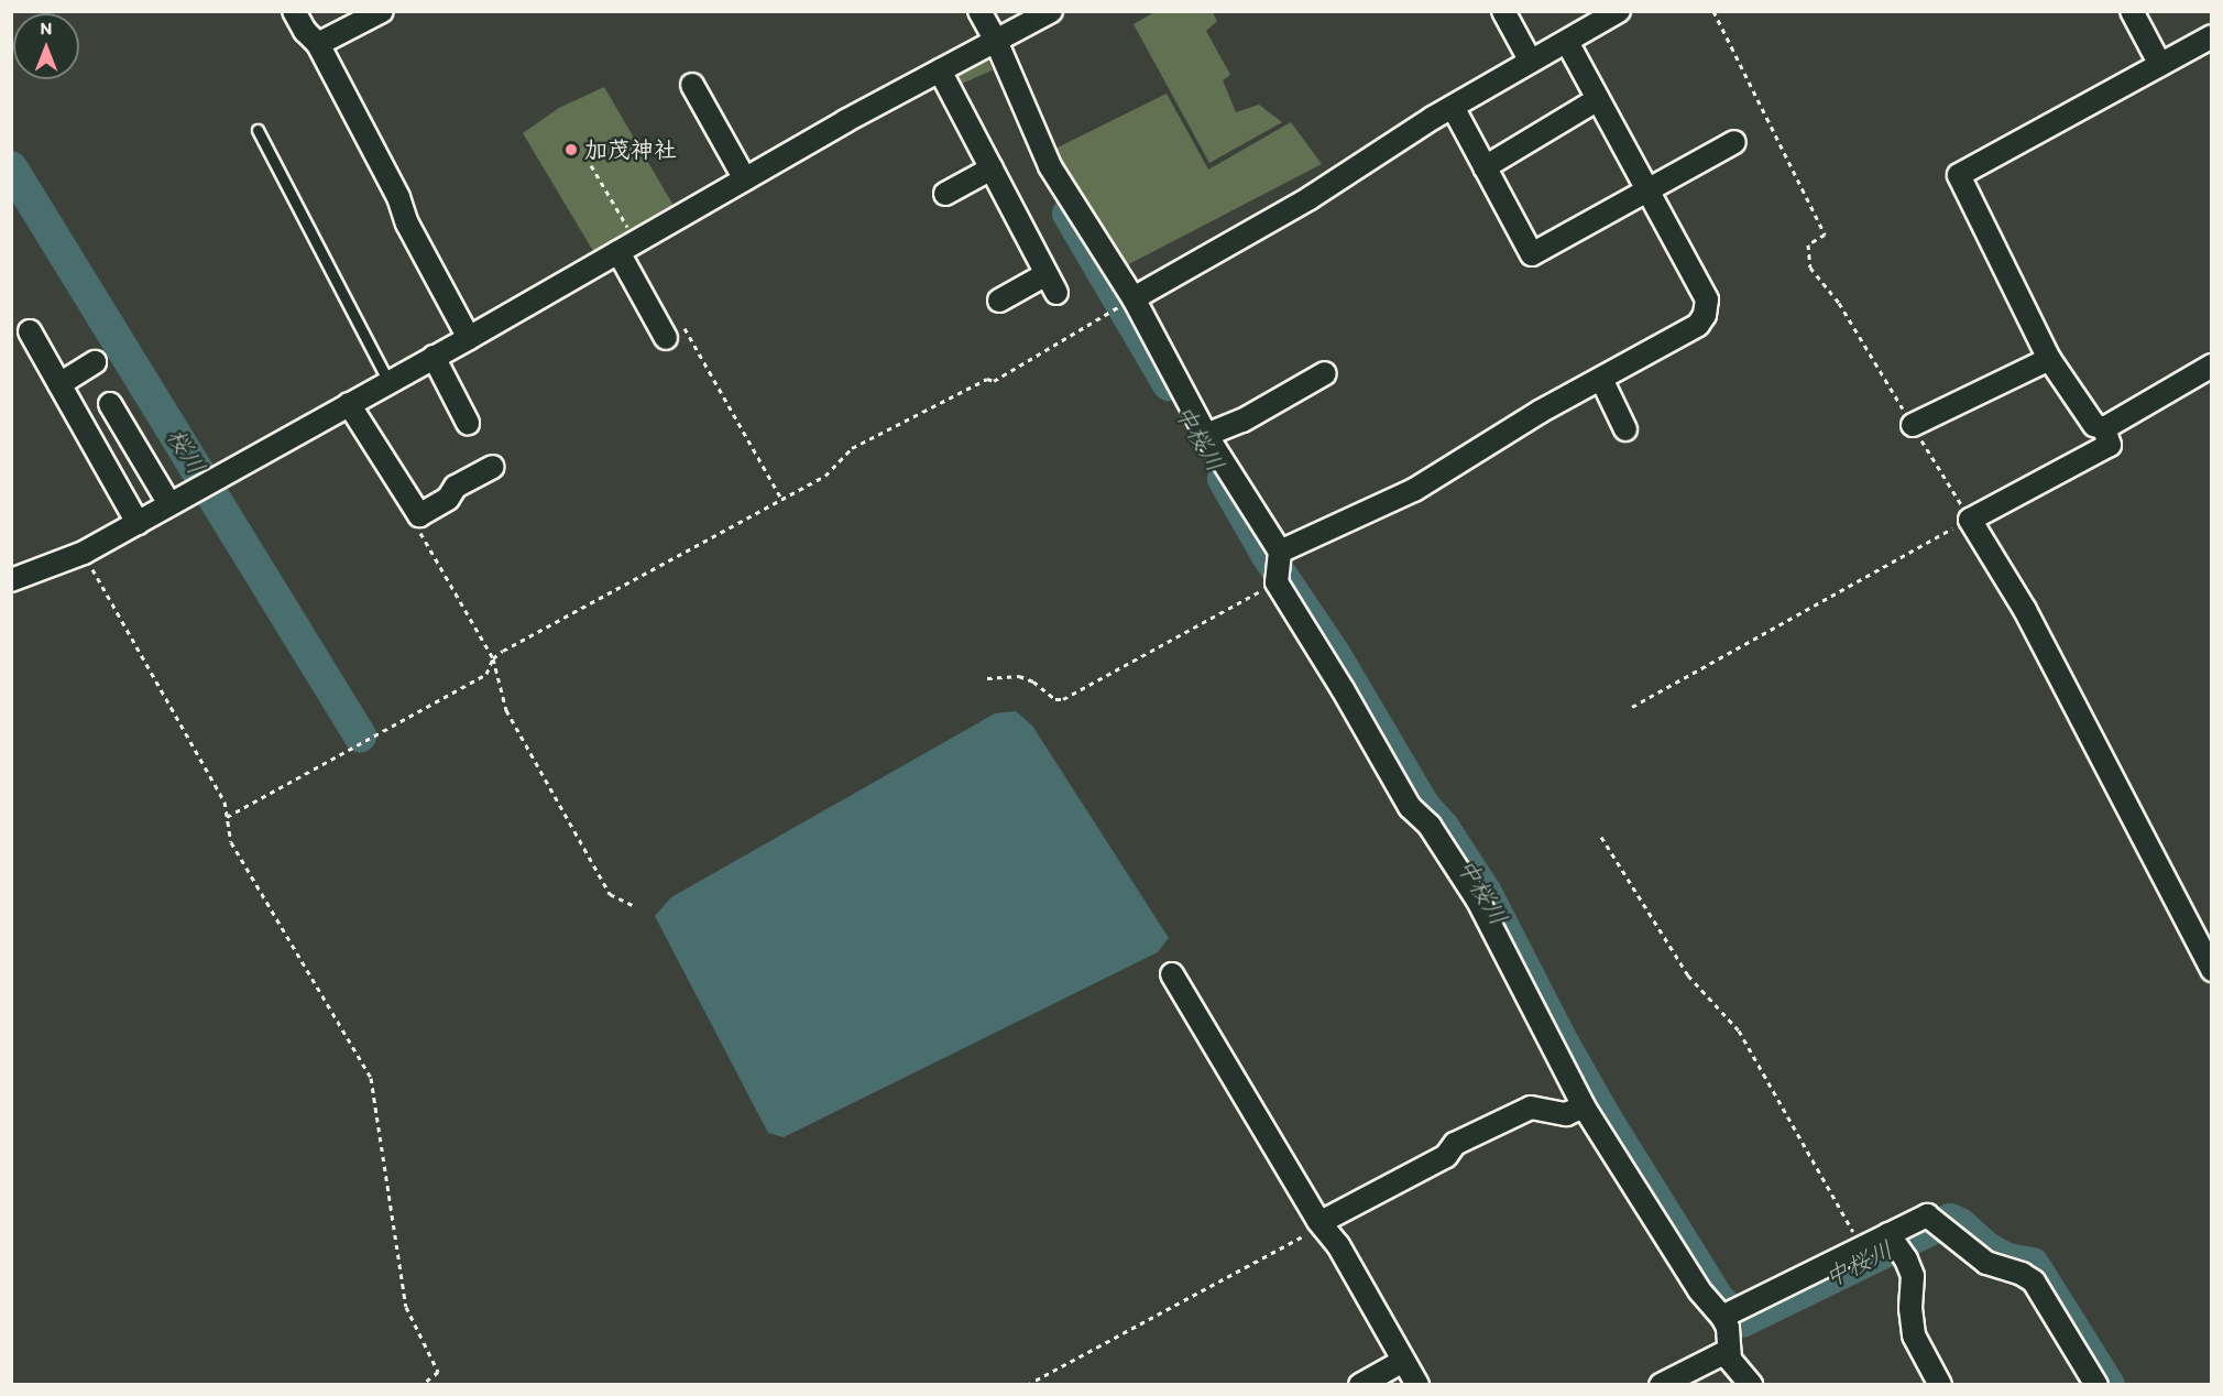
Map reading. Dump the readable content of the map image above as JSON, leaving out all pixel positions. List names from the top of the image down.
{
  "water": ["中桜川", "桜川"],
  "places": ["加茂神社"],
  "north": "top"
}
